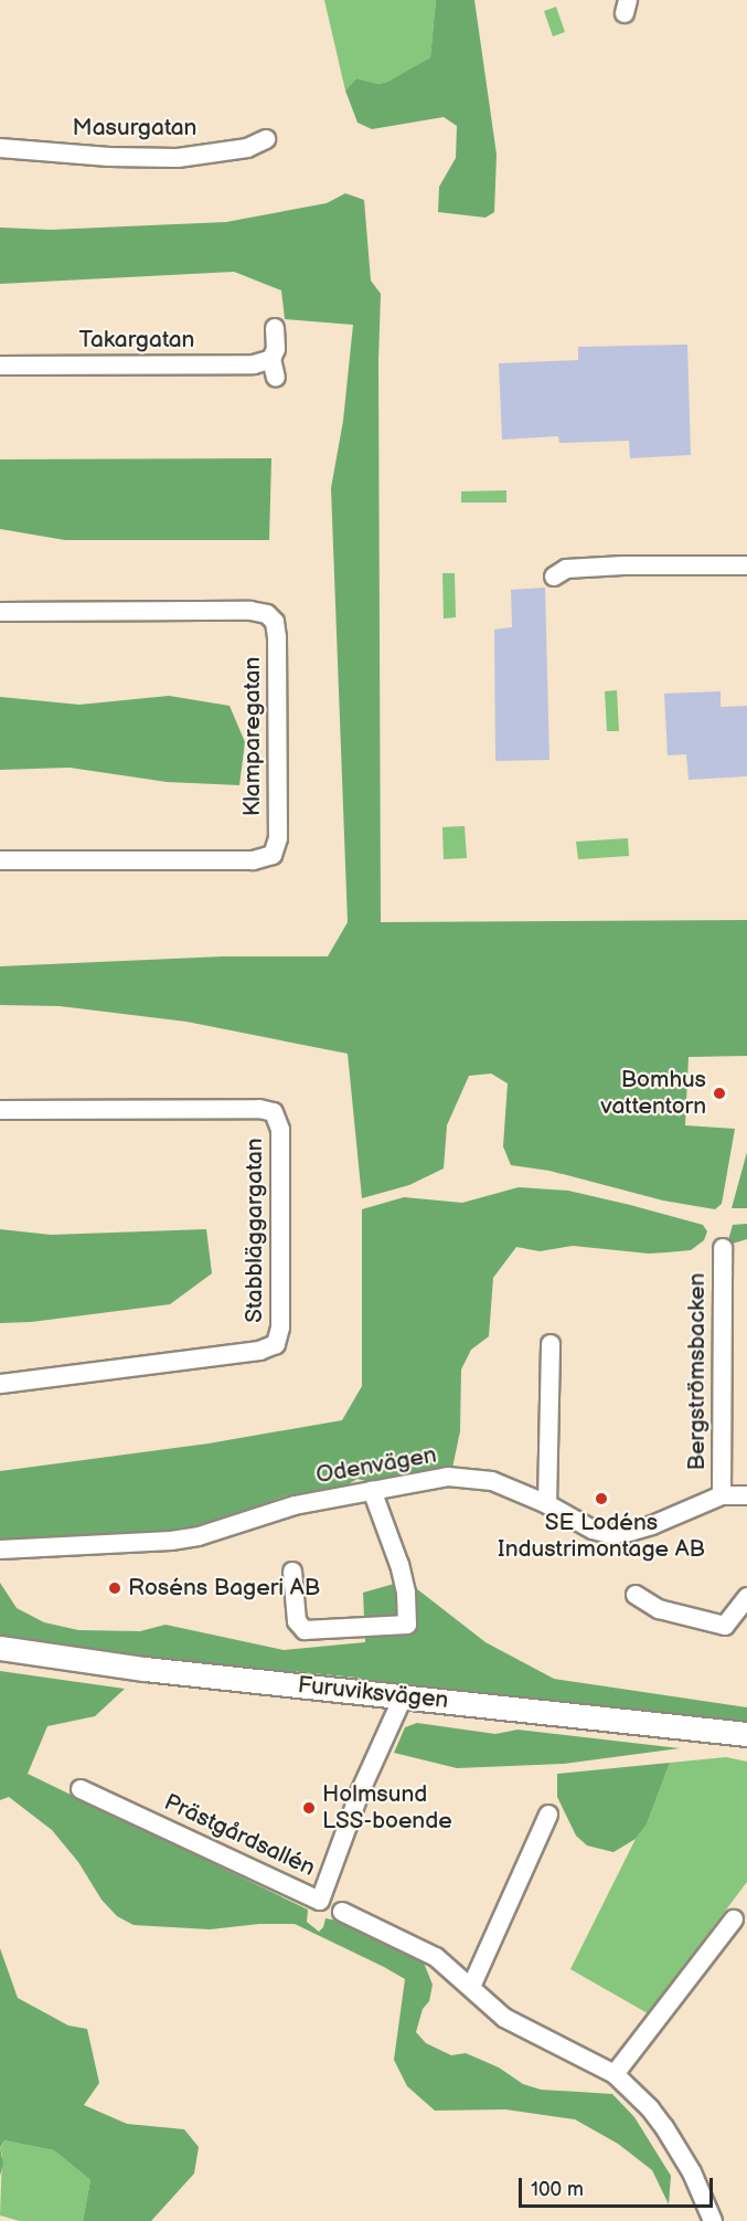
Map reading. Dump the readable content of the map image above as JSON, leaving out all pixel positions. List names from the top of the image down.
{
  "streets": {
    "main road": ["Furuviksvägen"],
    "street": [
      "Masurgatan",
      "Takargatan",
      "Klamparegatan",
      "Stabbläggargatan",
      "Bergströmsbacken",
      "Odenvägen",
      "Prästgårdsallén"
    ]
  },
  "crossings": [
    ["Bergströmsbacken", "Odenvägen"],
    ["Furuviksvägen", "Prästgårdsallén"]
  ],
  "places": [
    "Bomhus vattentorn",
    "SE Lodéns Industrimontage AB",
    "Roséns Bageri AB",
    "Holmsund LSS-boende"
  ],
  "scale_bar": "100 m"
}
